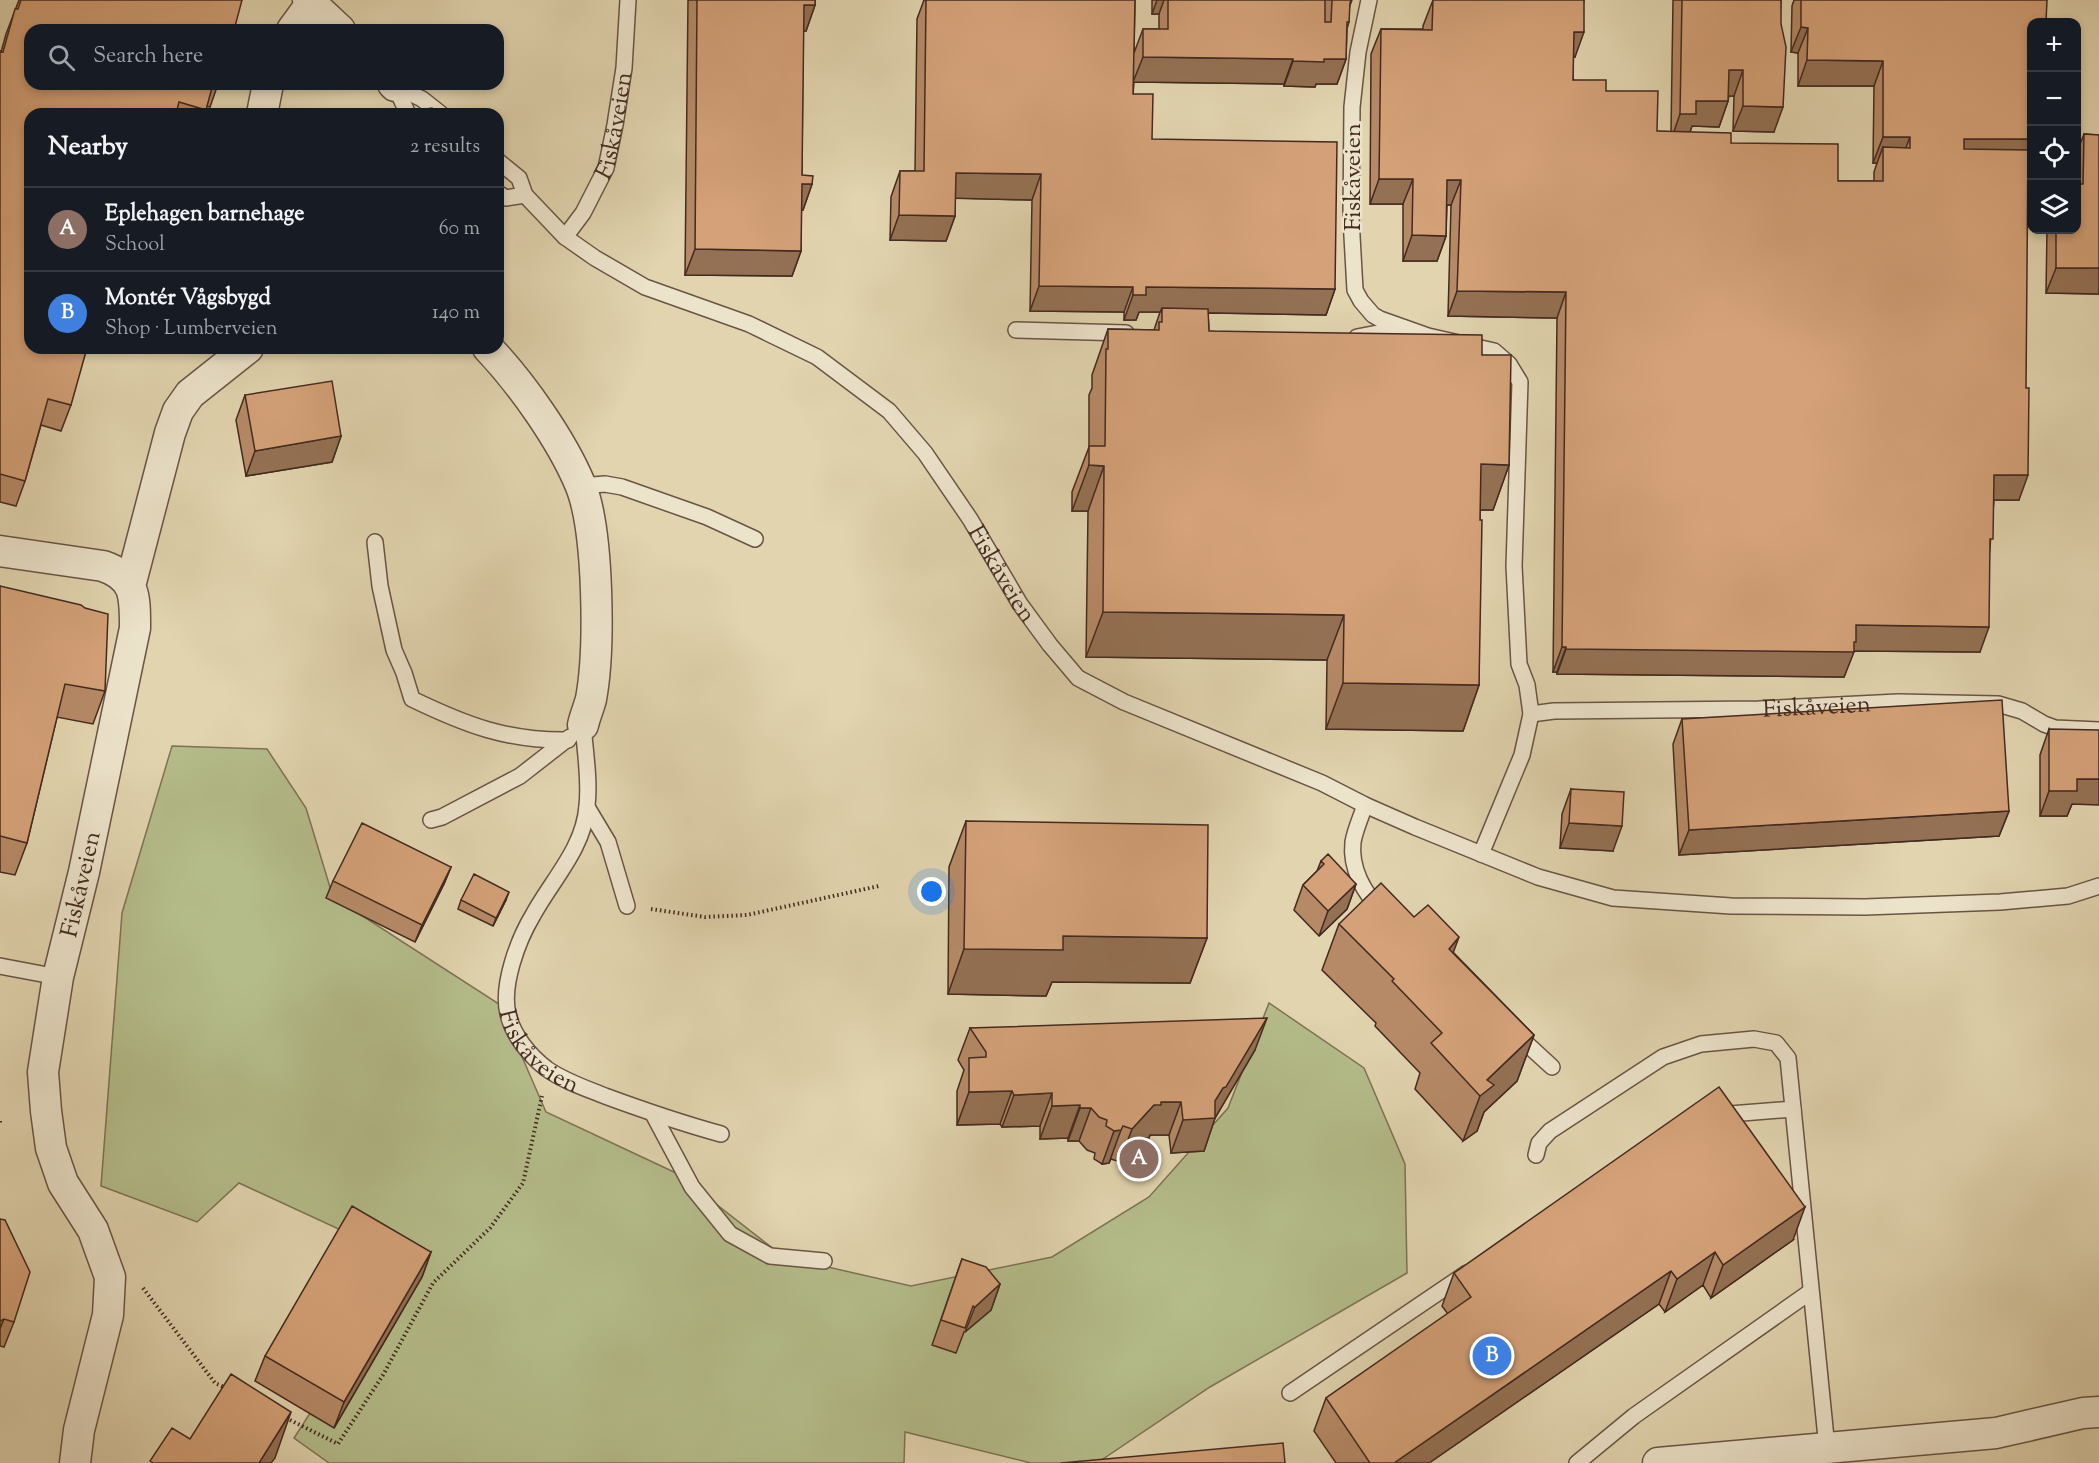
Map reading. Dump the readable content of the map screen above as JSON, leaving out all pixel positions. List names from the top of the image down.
{
  "streets": {
    "street": ["Fiskåveien"]
  },
  "page": {
    "map_buttons": ["+", "−"],
    "search": "Search here",
    "heading": ["Nearby", "2 results"],
    "list": [
      {
        "mark": "A",
        "name": "Eplehagen barnehage",
        "note": "School",
        "value": "60 m"
      },
      {
        "mark": "B",
        "name": "Montér Vågsbygd",
        "note": "Shop · Lumberveien",
        "value": "140 m"
      }
    ],
    "pins": ["A", "B"]
  }
}
